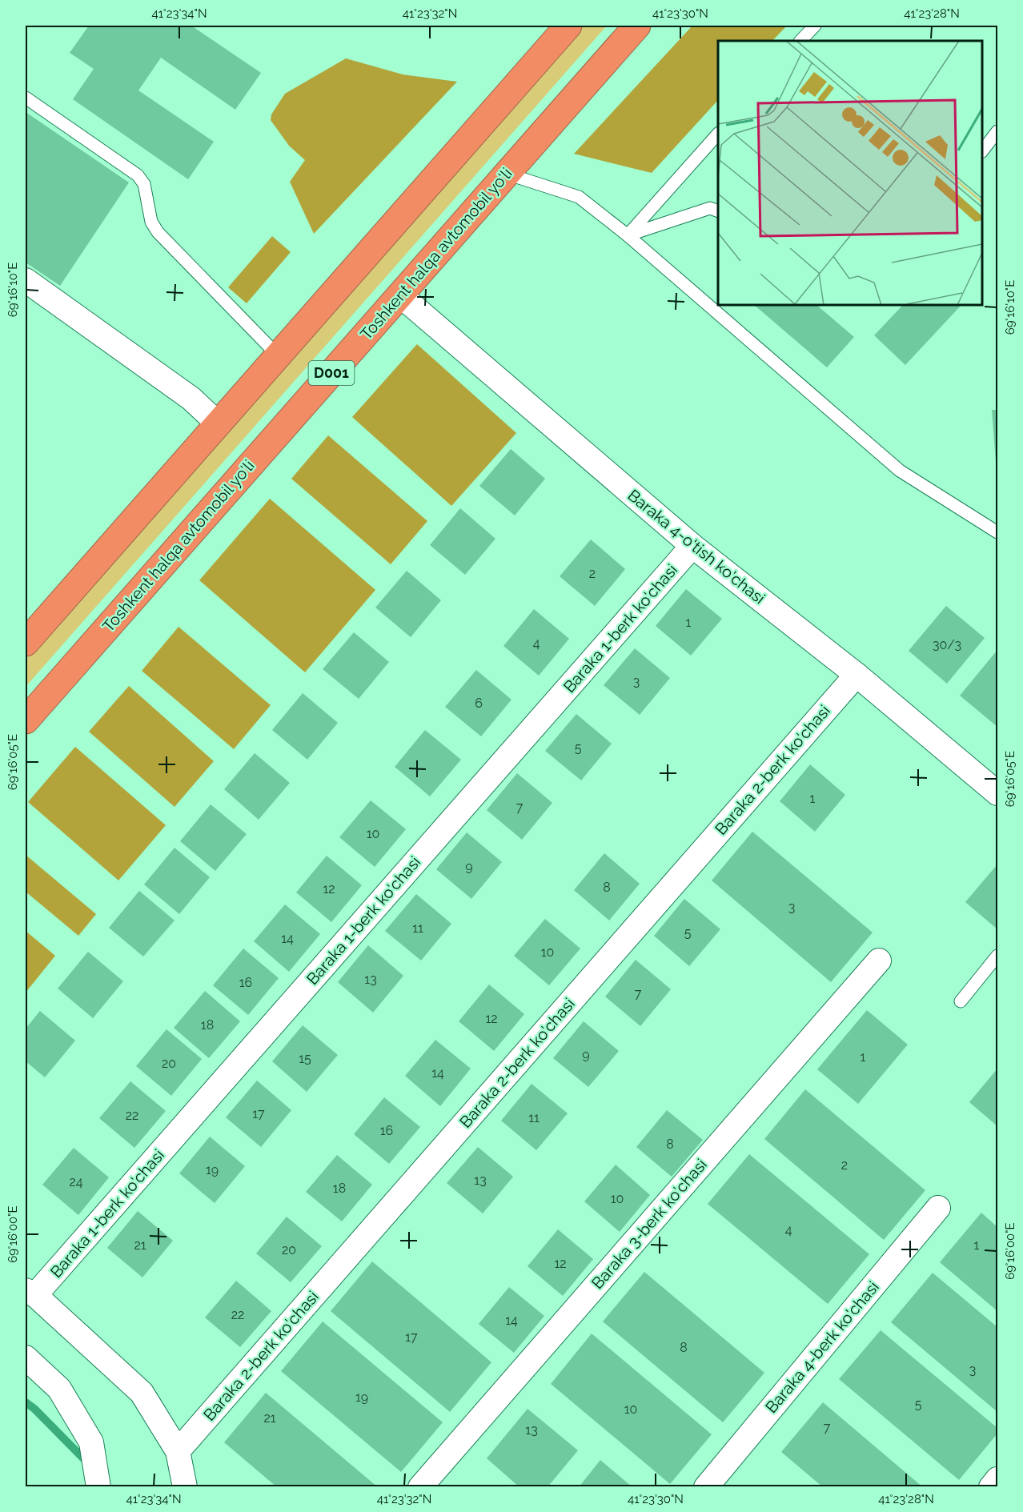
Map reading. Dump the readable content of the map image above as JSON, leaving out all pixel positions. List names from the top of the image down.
{
  "streets": {
    "highway": ["Toshkent halqa avtomobil yo'li", "D001"],
    "street": [
      "Baraka 4-o'tish ko'chasi",
      "Baraka 1-berk ko'chasi",
      "Baraka 2-berk ko'chasi",
      "Baraka 3-berk ko'chasi",
      "Baraka 4-berk ko'chasi"
    ]
  },
  "crossings": [
    ["Toshkent halqa avtomobil yo'li", "Baraka 4-o'tish ko'chasi"],
    ["Baraka 4-o'tish ko'chasi", "Baraka 1-berk ko'chasi"],
    ["Baraka 4-o'tish ko'chasi", "Baraka 2-berk ko'chasi"]
  ],
  "house_numbers": [
    "2",
    "1",
    "4",
    "30/3",
    "3",
    "6",
    "5",
    "1",
    "7",
    "10",
    "9",
    "8",
    "12",
    "3",
    "11",
    "5",
    "14",
    "10",
    "13",
    "16",
    "7",
    "12",
    "18",
    "9",
    "1",
    "15",
    "20",
    "14",
    "17",
    "22",
    "11",
    "16",
    "8",
    "2",
    "19",
    "13",
    "24",
    "18",
    "10",
    "4",
    "21",
    "1",
    "20",
    "12",
    "22",
    "14",
    "17",
    "8",
    "3",
    "19",
    "5",
    "10",
    "21",
    "7",
    "13"
  ],
  "coordinates": [
    "41°23'34\"N",
    "41°23'32\"N",
    "41°23'30\"N",
    "41°23'28\"N",
    "69°16'10\"E",
    "69°16'05\"E",
    "69°16'00\"E"
  ]
}
